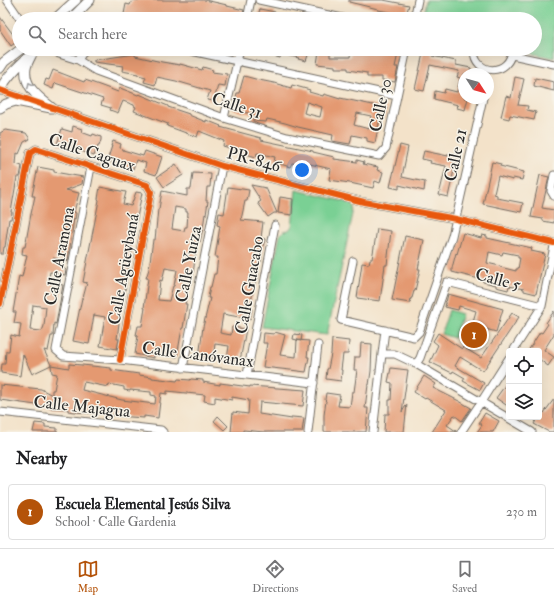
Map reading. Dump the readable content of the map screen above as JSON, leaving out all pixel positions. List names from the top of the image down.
{
  "streets": {
    "street": [
      "Calle 31",
      "Calle 30",
      "Calle Caguax",
      "Calle 21",
      "PR-846",
      "Calle Aramona",
      "Calle Yuiza",
      "Calle Agüeybaná",
      "Calle 5",
      "Calle Guacabo",
      "Calle Canóvanax",
      "Calle Majagua"
    ]
  },
  "crossings": [
    ["Calle 31", "Calle 30"],
    ["Calle Caguax", "Calle Aramona"],
    ["Calle Caguax", "Calle Agüeybaná"],
    ["Calle 21", "PR-846"],
    ["PR-846", "Calle Yuiza"],
    ["Calle Aramona", "Calle Canóvanax"],
    ["Calle Yuiza", "Calle Canóvanax"],
    ["Calle Agüeybaná", "Calle Canóvanax"],
    ["Calle Guacabo", "Calle Canóvanax"]
  ],
  "north": "bottom right",
  "page": {
    "search": "Search here",
    "pins": "1",
    "heading": "Nearby",
    "list": [
      {
        "mark": "1",
        "name": "Escuela Elemental Jesús Silva",
        "note": "School · Calle Gardenia",
        "value": "230 m"
      }
    ],
    "nav": ["Map", "Directions", "Saved"]
  }
}
